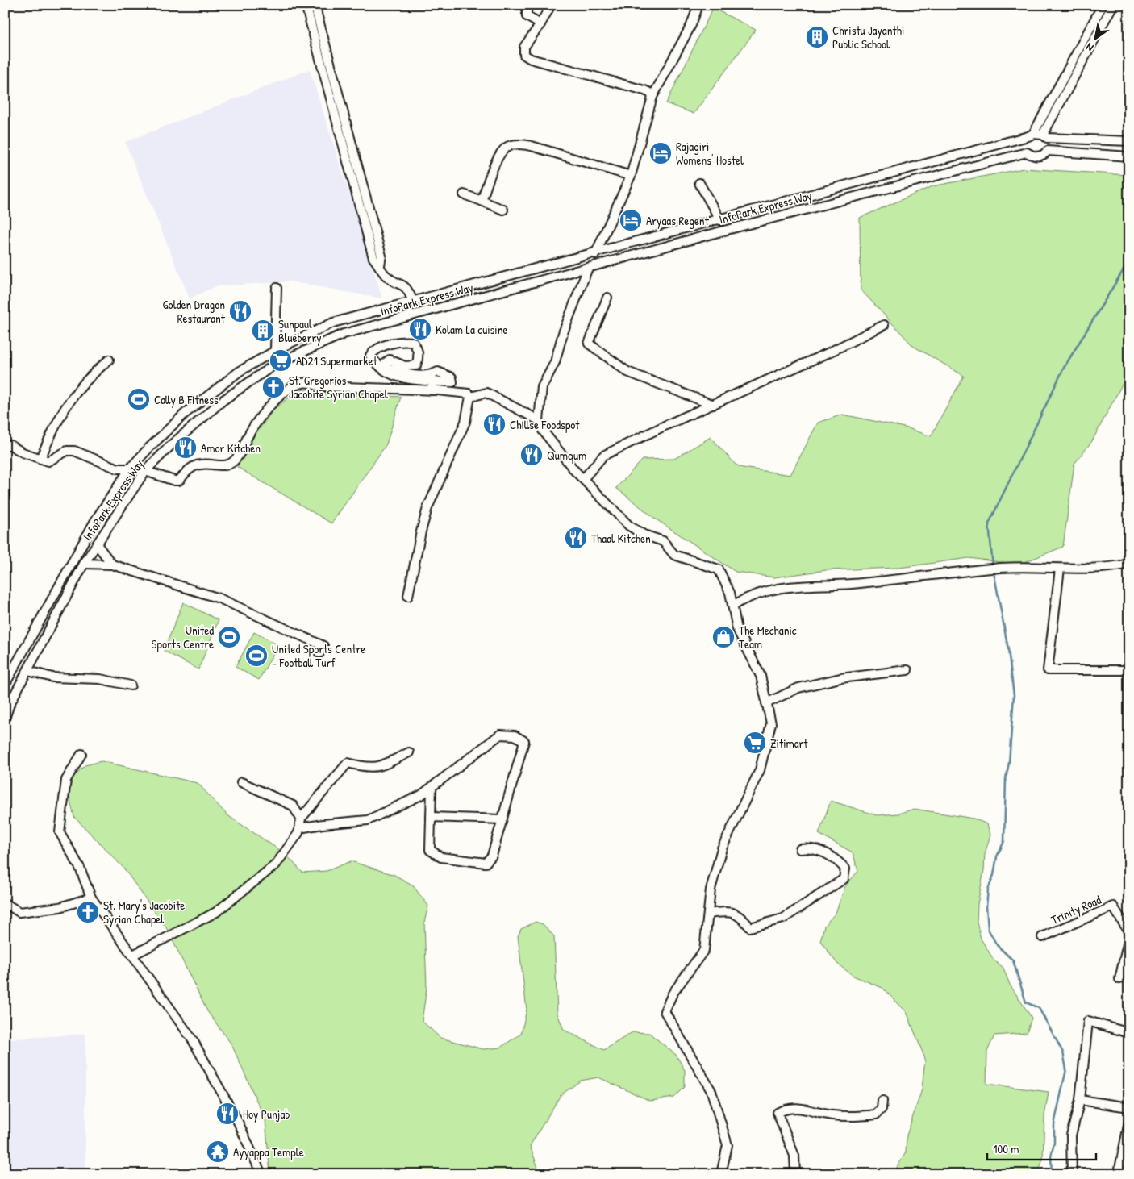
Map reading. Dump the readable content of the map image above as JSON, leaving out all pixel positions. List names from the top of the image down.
{
  "streets": {
    "street": ["InfoPark Express Way", "Trinity Road"]
  },
  "places": {
    "building": ["Christu Jayanthi Public School", "Sunpaul Blueberry"],
    "hotel": ["Rajagiri Womens' Hostel", "Aryaas Regent"],
    "restaurant": [
      "Golden Dragon Restaurant",
      "Kolam La cuisine",
      "Chillse Foodspot",
      "Amor Kitchen",
      "Qumqum",
      "Thaal Kitchen",
      "Hoy Punjab"
    ],
    "supermarket": ["AD21 Supermarket", "Zitimart"],
    "church": ["St. Gregorios Jacobite Syrian Chapel", "St. Mary's Jacobite Syrian Chapel"],
    "sports": ["Cally B Fitness", "United Sports Centre", "United Sports Centre - Football Turf"],
    "shop": ["The Mechanic Team"],
    "temple": ["Ayyappa Temple"]
  },
  "scale_bar": "100 m",
  "north": "bottom left"
}
